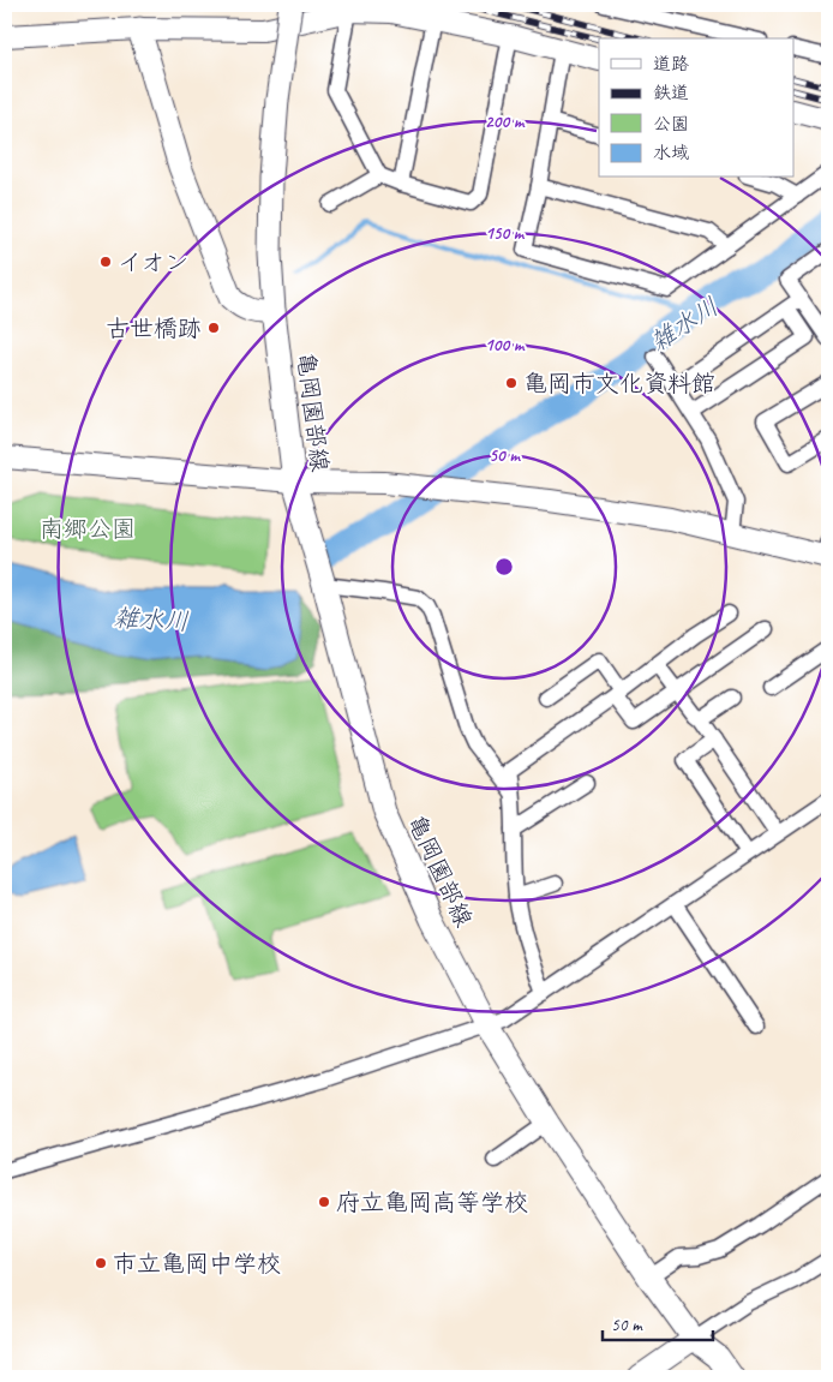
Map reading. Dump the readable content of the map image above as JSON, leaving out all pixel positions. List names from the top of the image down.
{
  "streets": {
    "main road": ["亀岡園部線"]
  },
  "water": ["雑水川"],
  "parks": ["南郷公園"],
  "places": [
    "イオン",
    "古世橋跡",
    "亀岡市文化資料館",
    "府立亀岡高等学校",
    "市立亀岡中学校"
  ],
  "legend": [
    "道路",
    "鉄道",
    "公園",
    "水域"
  ],
  "scale_bar": "50 m",
  "rings": [
    "200 m",
    "150 m",
    "100 m",
    "50 m"
  ]
}
